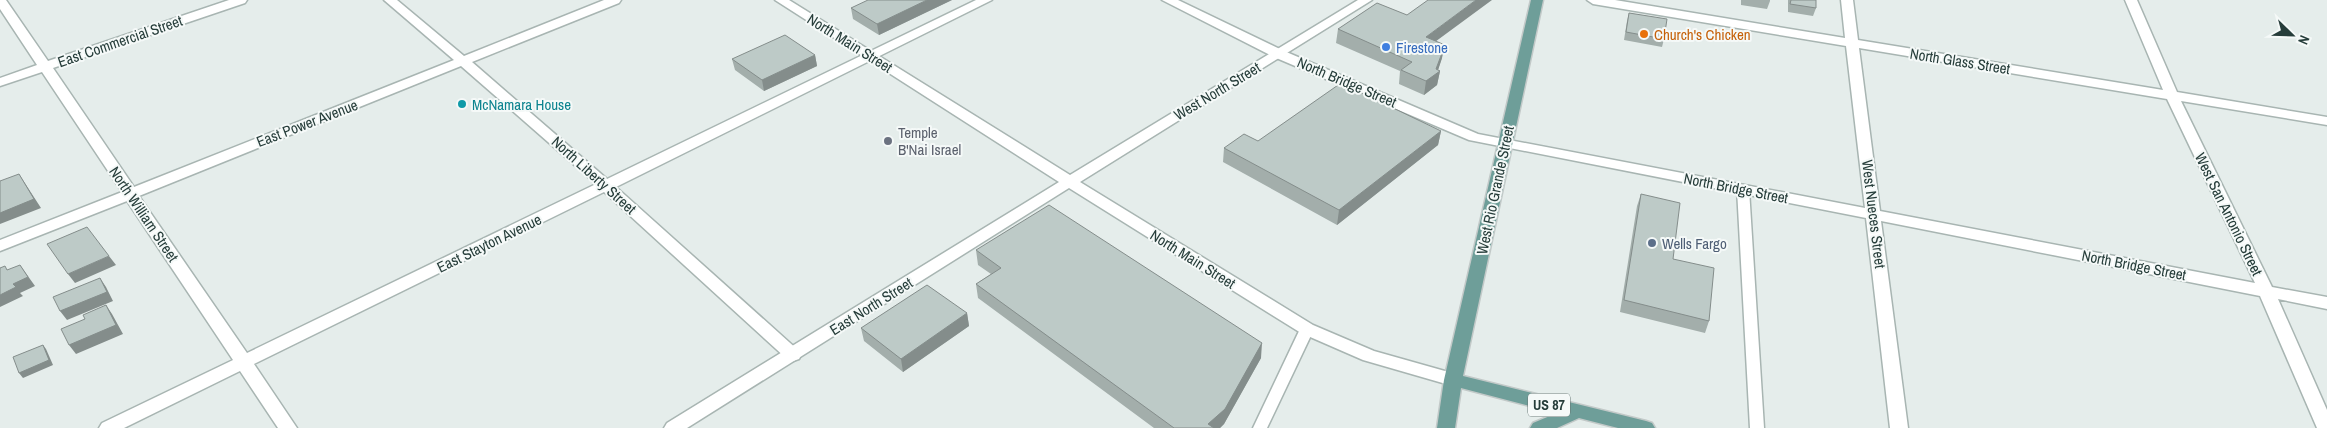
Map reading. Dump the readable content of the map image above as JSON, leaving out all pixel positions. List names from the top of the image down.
{
  "streets": {
    "main road": ["North Main Street", "West Rio Grande Street", "US 87"],
    "street": [
      "East Commercial Street",
      "North Glass Street",
      "North Bridge Street",
      "West North Street",
      "East Power Avenue",
      "North Liberty Street",
      "North William Street",
      "West Nueces Street",
      "West San Antonio Street",
      "East Stayton Avenue",
      "East North Street"
    ]
  },
  "crossings": [
    ["East Commercial Street", "North William Street"],
    ["North Main Street", "West North Street"],
    ["North Main Street", "West Rio Grande Street"],
    ["North Main Street", "East Stayton Avenue"],
    ["North Main Street", "East North Street"],
    ["North Glass Street", "West Nueces Street"],
    ["North Glass Street", "West San Antonio Street"],
    ["North Bridge Street", "West North Street"],
    ["North Bridge Street", "West Rio Grande Street"],
    ["North Bridge Street", "West Nueces Street"],
    ["North Bridge Street", "West San Antonio Street"],
    ["West North Street", "East North Street"],
    ["East Power Avenue", "North Liberty Street"],
    ["East Power Avenue", "North William Street"],
    ["North Liberty Street", "East Stayton Avenue"],
    ["North Liberty Street", "East North Street"],
    ["North William Street", "East Stayton Avenue"]
  ],
  "places": [
    "Church's Chicken",
    "Firestone",
    "McNamara House",
    "Temple B'Nai Israel",
    "Wells Fargo"
  ],
  "north": "bottom right"
}
